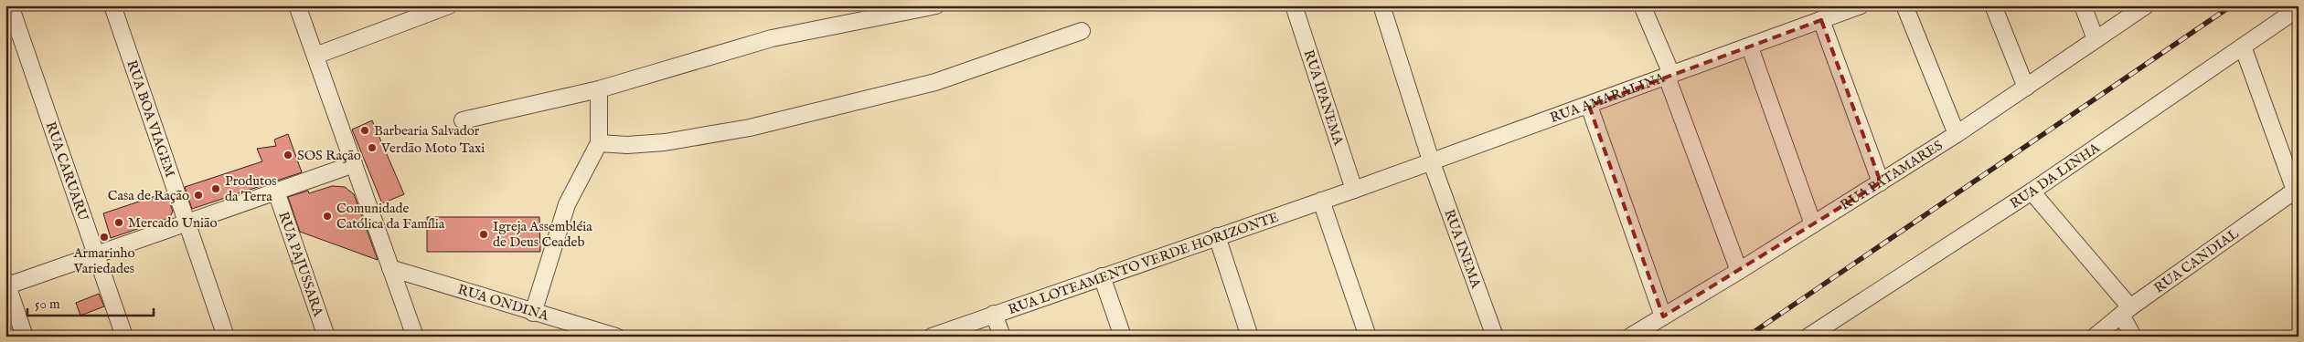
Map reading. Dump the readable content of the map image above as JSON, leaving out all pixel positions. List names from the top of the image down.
{
  "streets": {
    "street": [
      "RUA IPANEMA",
      "RUA AMARALINA",
      "RUA BOA VIAGEM",
      "RUA CARUARU",
      "RUA DA LINHA",
      "RUA PATAMARES",
      "RUA INEMA",
      "RUA CANDIAL",
      "RUA LOTEAMENTO VERDE HORIZONTE",
      "RUA PAJUSSARA",
      "RUA ONDINA"
    ]
  },
  "crossings": [
    ["RUA IPANEMA", "RUA AMARALINA"],
    ["RUA IPANEMA", "RUA LOTEAMENTO VERDE HORIZONTE"],
    ["RUA AMARALINA", "RUA INEMA"],
    ["RUA AMARALINA", "RUA LOTEAMENTO VERDE HORIZONTE"]
  ],
  "places": [
    "Barbearia Salvador",
    "Verdão Moto Taxi",
    "SOS Ração",
    "Produtos da Terra",
    "Casa de Ração",
    "Comunidade Católica da Família",
    "Mercado União",
    "Igreja Assembléia de Deus Ceadeb",
    "Armarinho Variedades"
  ],
  "scale_bar": "50 m"
}
